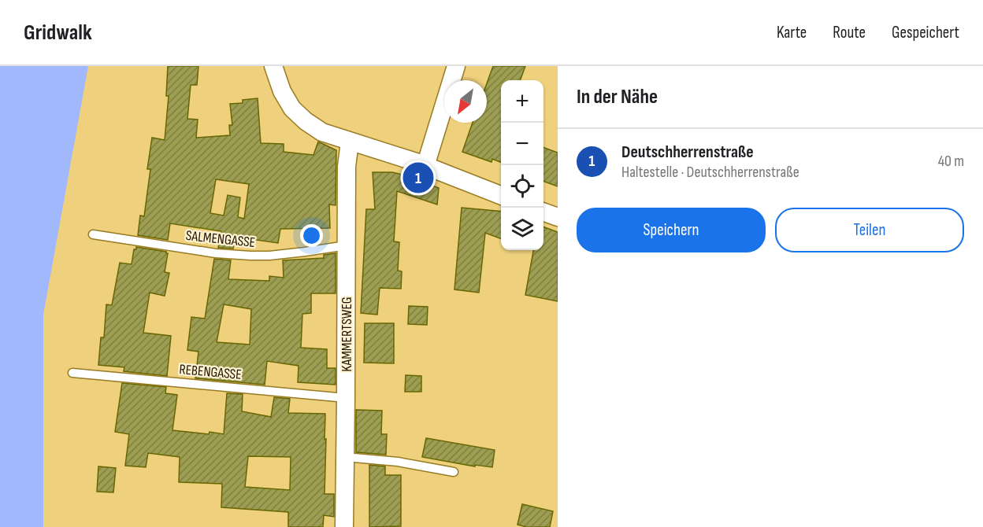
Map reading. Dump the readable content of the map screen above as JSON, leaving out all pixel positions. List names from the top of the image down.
{
  "streets": {
    "street": ["KAMMERTSWEG"],
    "lane": ["SALMENGASSE", "REBENGASSE"]
  },
  "crossings": [
    ["SALMENGASSE", "KAMMERTSWEG"],
    ["KAMMERTSWEG", "REBENGASSE"]
  ],
  "north": "bottom left",
  "page": {
    "header": "Gridwalk",
    "nav": ["Karte", "Route", "Gespeichert"],
    "heading": "In der Nähe",
    "map_buttons": ["+", "−"],
    "list": [
      {
        "mark": "1",
        "name": "Deutschherrenstraße",
        "note": "Haltestelle · Deutschherrenstraße",
        "value": "40 m"
      }
    ],
    "pins": "1",
    "buttons": ["Speichern", "Teilen"]
  }
}
